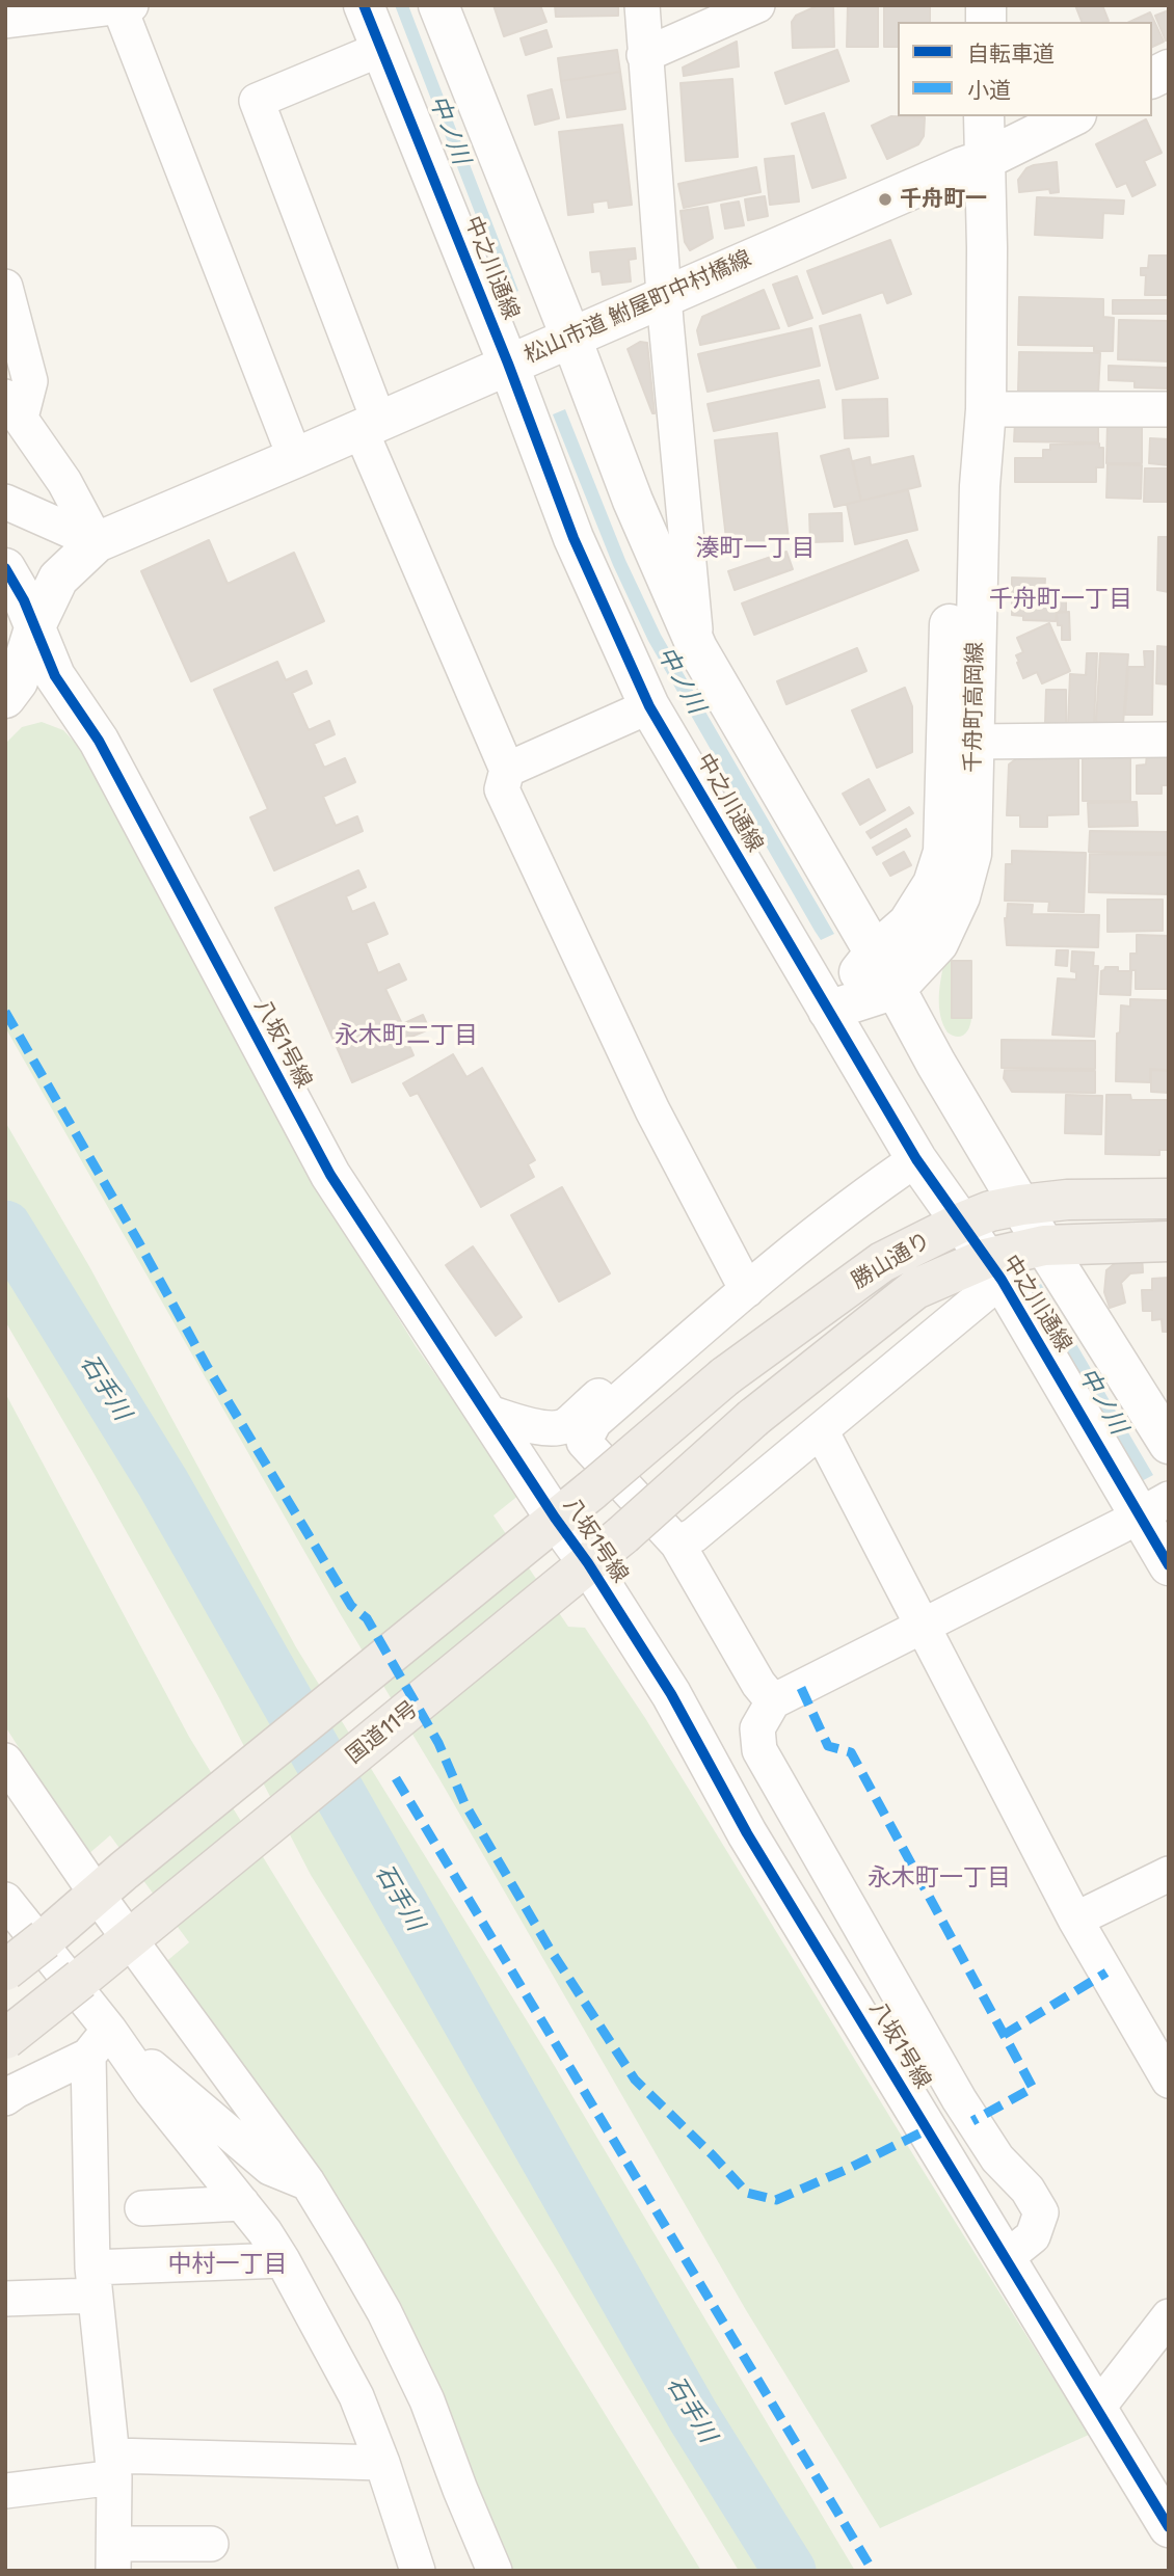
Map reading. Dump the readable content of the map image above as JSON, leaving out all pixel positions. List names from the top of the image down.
{
  "streets": {
    "highway": ["勝山通り", "国道11号"],
    "street": [
      "中之川通線",
      "松山市道 鮒屋町中村橋線",
      "千舟町高岡線",
      "八坂1号線"
    ]
  },
  "crossings": [
    ["中之川通線", "松山市道 鮒屋町中村橋線"],
    ["中之川通線", "千舟町高岡線"],
    ["中之川通線", "勝山通り"],
    ["松山市道 鮒屋町中村橋線", "千舟町高岡線"],
    ["松山市道 鮒屋町中村橋線", "八坂1号線"],
    ["八坂1号線", "勝山通り"],
    ["八坂1号線", "国道11号"],
    ["勝山通り", "国道11号"]
  ],
  "districts": [
    "湊町一丁目",
    "千舟町一丁目",
    "永木町二丁目",
    "永木町一丁目",
    "中村一丁目"
  ],
  "water": ["中ノ川", "石手川"],
  "places": ["千舟町一"],
  "legend": ["自転車道", "小道"]
}
